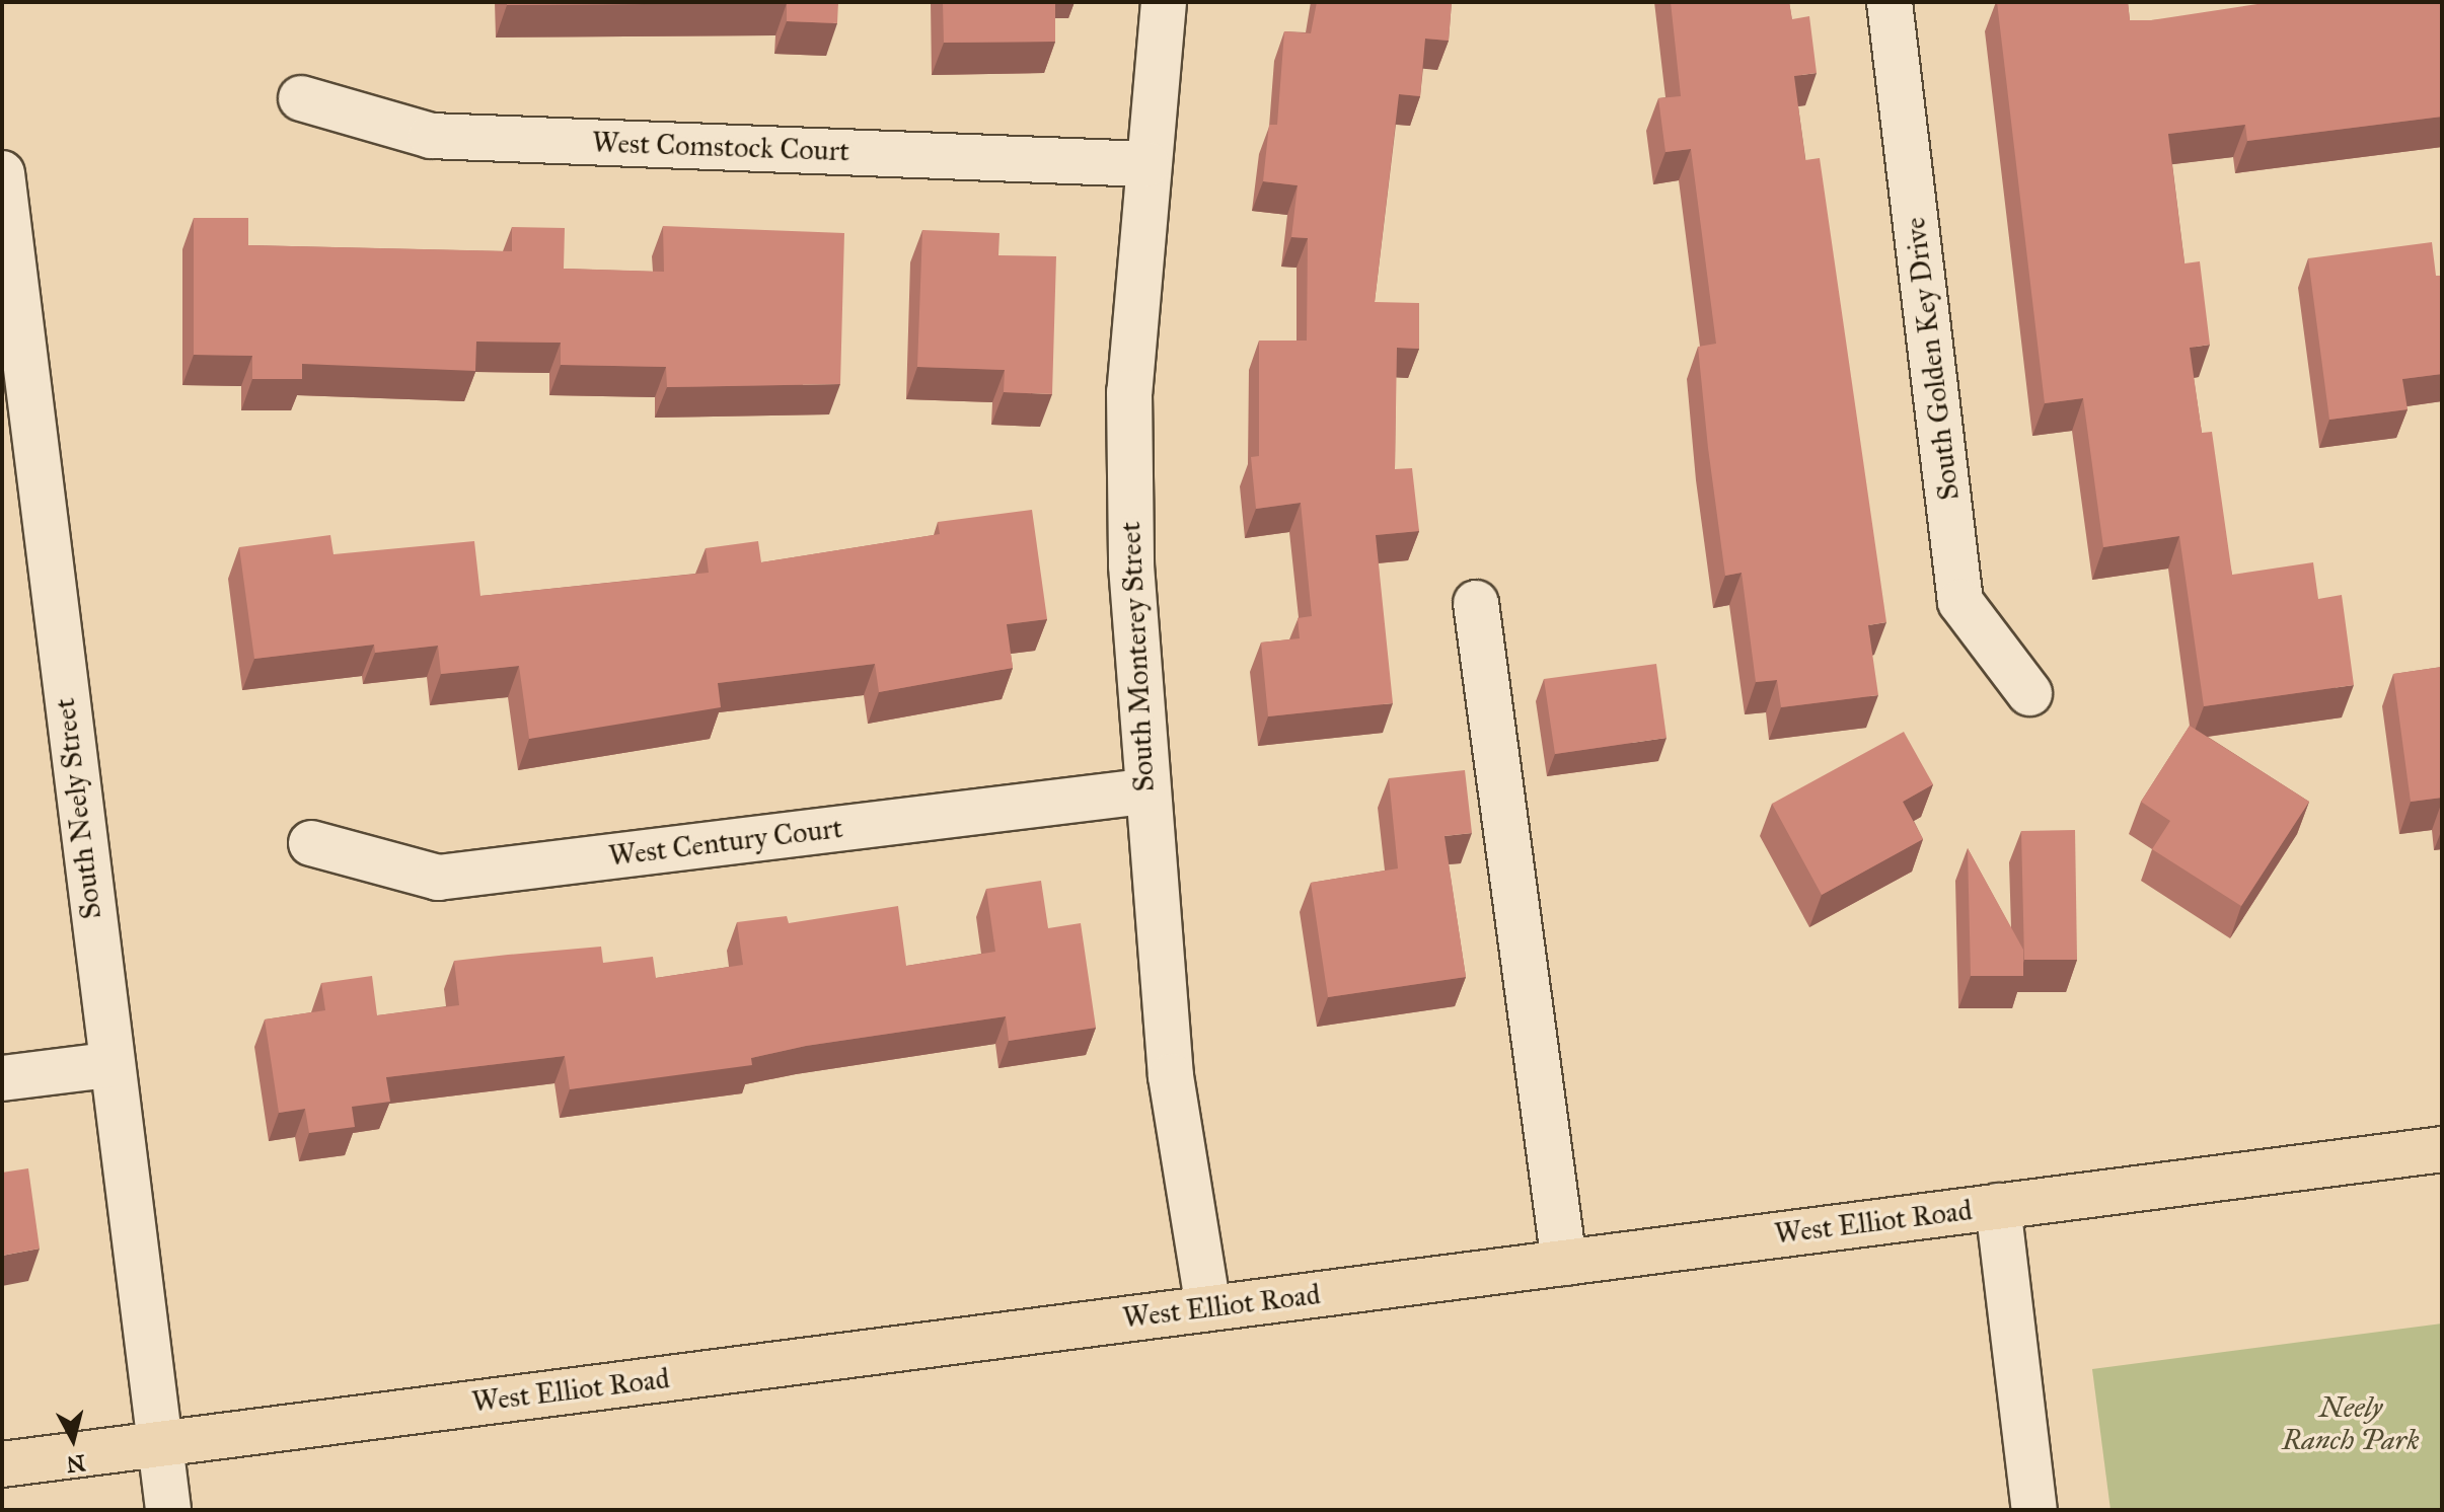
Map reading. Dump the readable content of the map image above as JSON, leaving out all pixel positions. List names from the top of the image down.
{
  "streets": {
    "main road": ["West Elliot Road"],
    "street": [
      "West Comstock Court",
      "South Golden Key Drive",
      "South Monterey Street",
      "South Neely Street",
      "West Century Court"
    ]
  },
  "crossings": [
    ["West Comstock Court", "South Monterey Street"],
    ["South Monterey Street", "West Century Court"],
    ["South Monterey Street", "West Elliot Road"],
    ["South Neely Street", "West Elliot Road"]
  ],
  "parks": ["Neely Ranch Park"],
  "north": "bottom"
}
